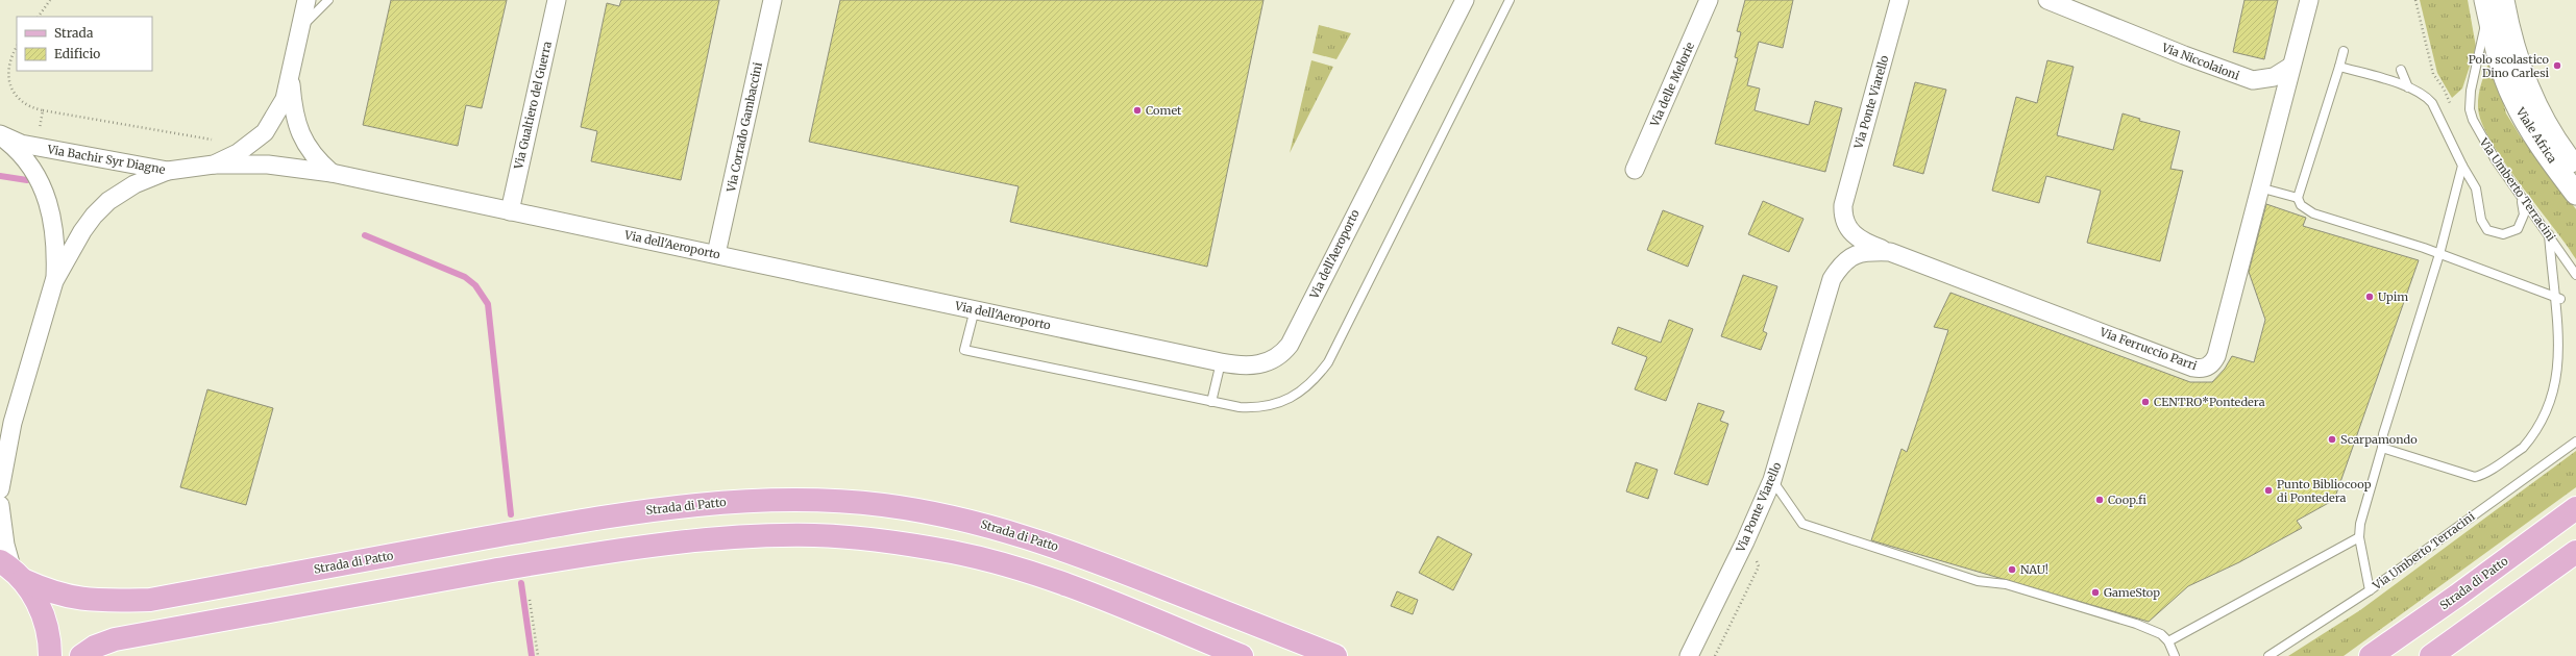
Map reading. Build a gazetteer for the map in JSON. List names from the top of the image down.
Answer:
{
  "streets": {
    "main road": ["Strada di Patto"],
    "street": [
      "Via Niccolaioni",
      "Via delle Melorie",
      "Via Ponte Viarello",
      "Via Gualtiero del Guerra",
      "Via Corrado Gambaccini",
      "Viale Africa",
      "Via Bachir Syr Diagne",
      "Via dell'Aeroporto",
      "Via Ferruccio Parri"
    ],
    "lane": ["Via Umberto Terracini"]
  },
  "crossings": [
    ["Via Niccolaioni", "Via Ferruccio Parri"],
    ["Via Ponte Viarello", "Via Ferruccio Parri"],
    ["Via Gualtiero del Guerra", "Via dell'Aeroporto"],
    ["Via Corrado Gambaccini", "Via dell'Aeroporto"],
    ["Viale Africa", "Via Umberto Terracini"],
    ["Via Bachir Syr Diagne", "Via dell'Aeroporto"]
  ],
  "places": [
    "Polo scolastico Dino Carlesi",
    "Comet",
    "Upim",
    "CENTRO*Pontedera",
    "Scarpamondo",
    "Punto Bibliocoop di Pontedera",
    "Coop.fi",
    "NAU!",
    "GameStop"
  ],
  "legend": ["Strada", "Edificio"]
}
